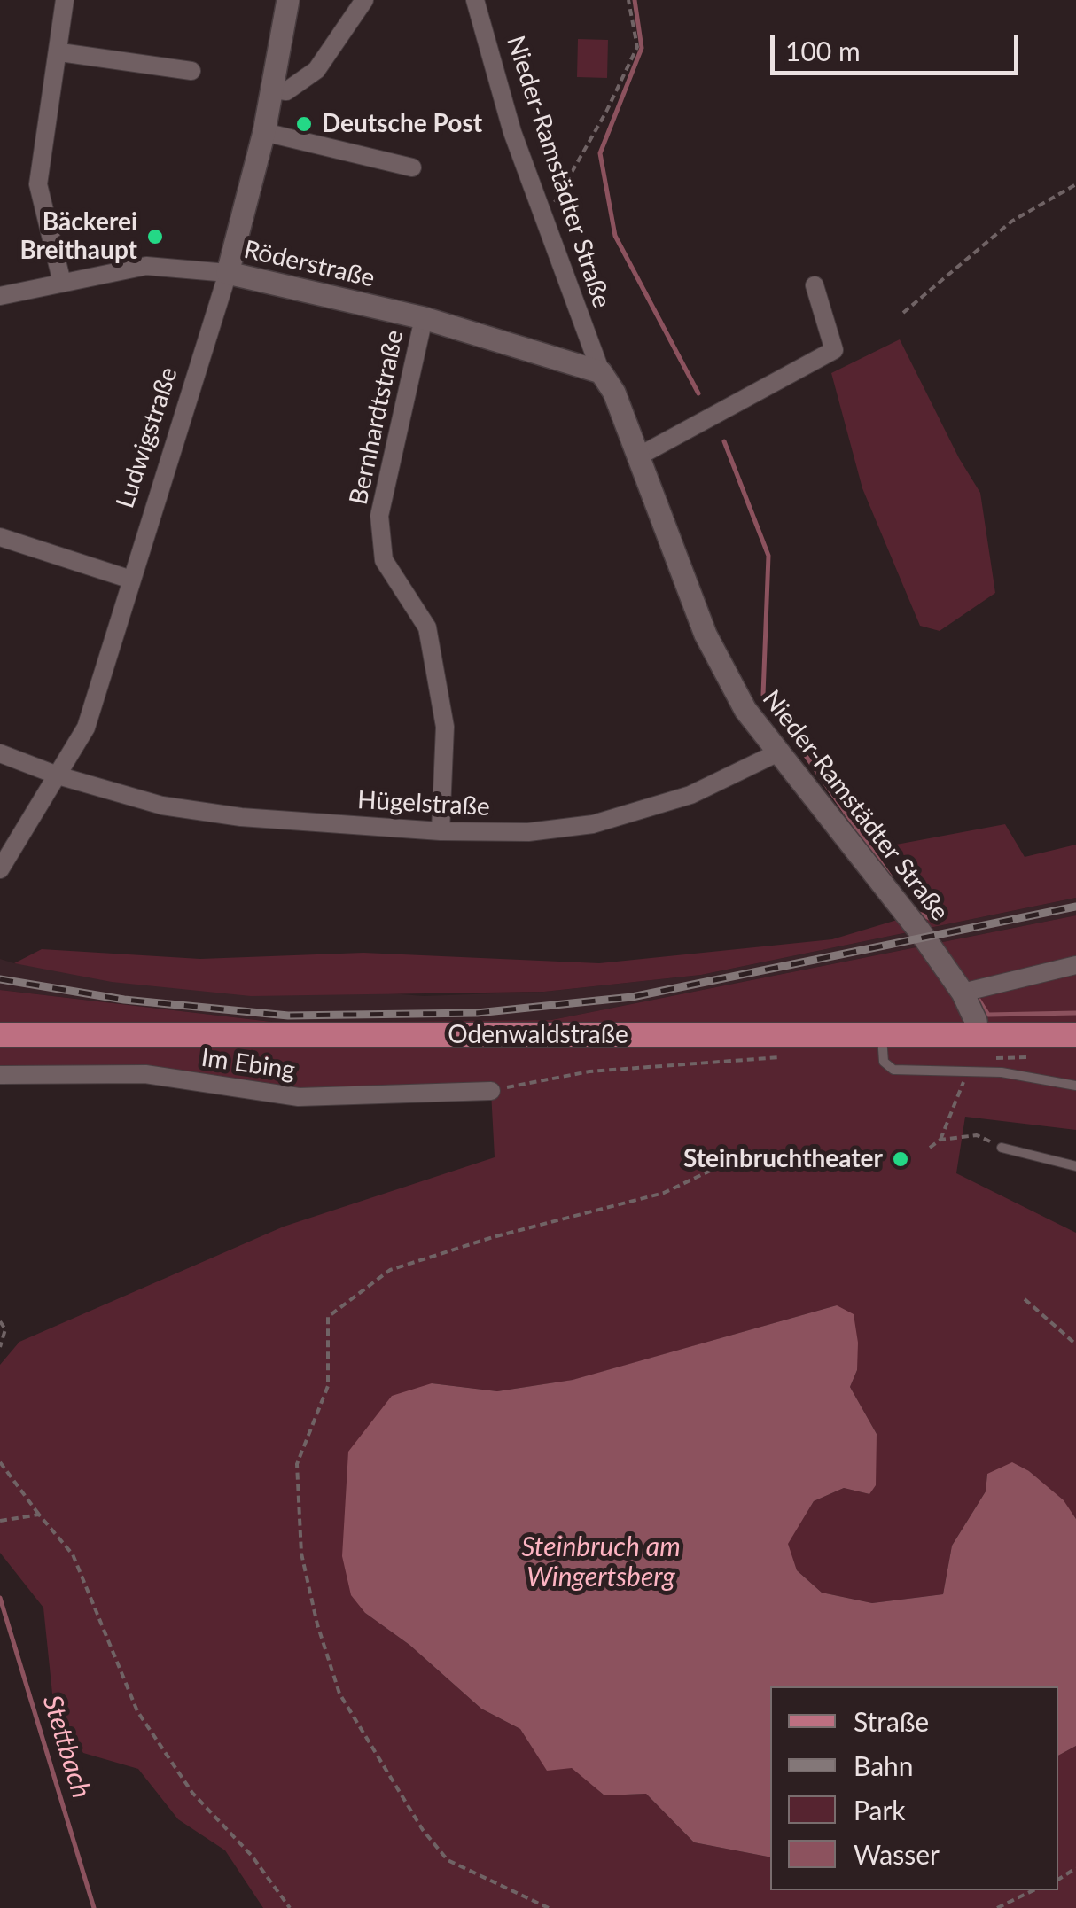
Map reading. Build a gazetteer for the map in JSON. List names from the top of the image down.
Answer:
{
  "streets": {
    "main road": ["Odenwaldstraße"],
    "street": [
      "Nieder-Ramstädter Straße",
      "Röderstraße",
      "Bernhardtstraße",
      "Ludwigstraße",
      "Hügelstraße",
      "Im Ebing"
    ]
  },
  "crossings": [
    ["Nieder-Ramstädter Straße", "Röderstraße"],
    ["Nieder-Ramstädter Straße", "Hügelstraße"],
    ["Nieder-Ramstädter Straße", "Odenwaldstraße"],
    ["Röderstraße", "Bernhardtstraße"],
    ["Röderstraße", "Ludwigstraße"],
    ["Bernhardtstraße", "Hügelstraße"],
    ["Ludwigstraße", "Hügelstraße"]
  ],
  "water": ["Steinbruch am Wingertsberg", "Stettbach"],
  "places": ["Deutsche Post", "Bäckerei Breithaupt", "Steinbruchtheater"],
  "legend": [
    "Straße",
    "Bahn",
    "Park",
    "Wasser"
  ],
  "scale_bar": "100 m"
}
